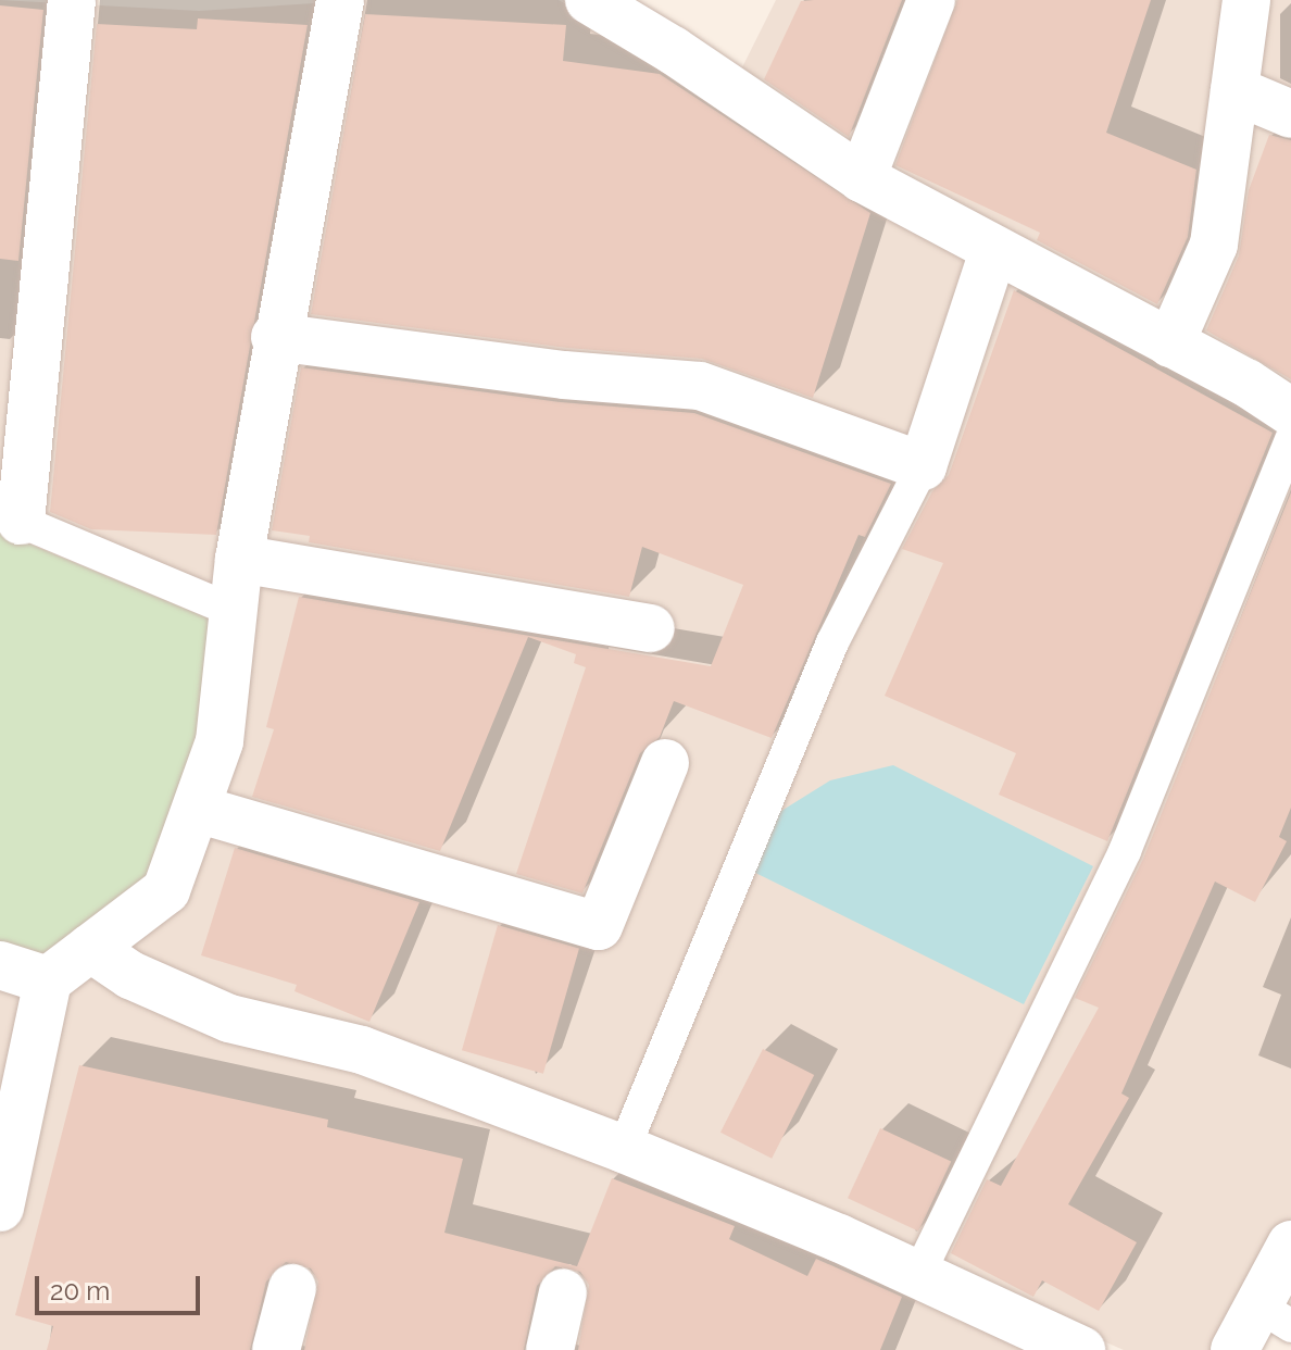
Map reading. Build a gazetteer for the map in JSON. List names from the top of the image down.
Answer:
{
  "scale_bar": "20 m"
}
